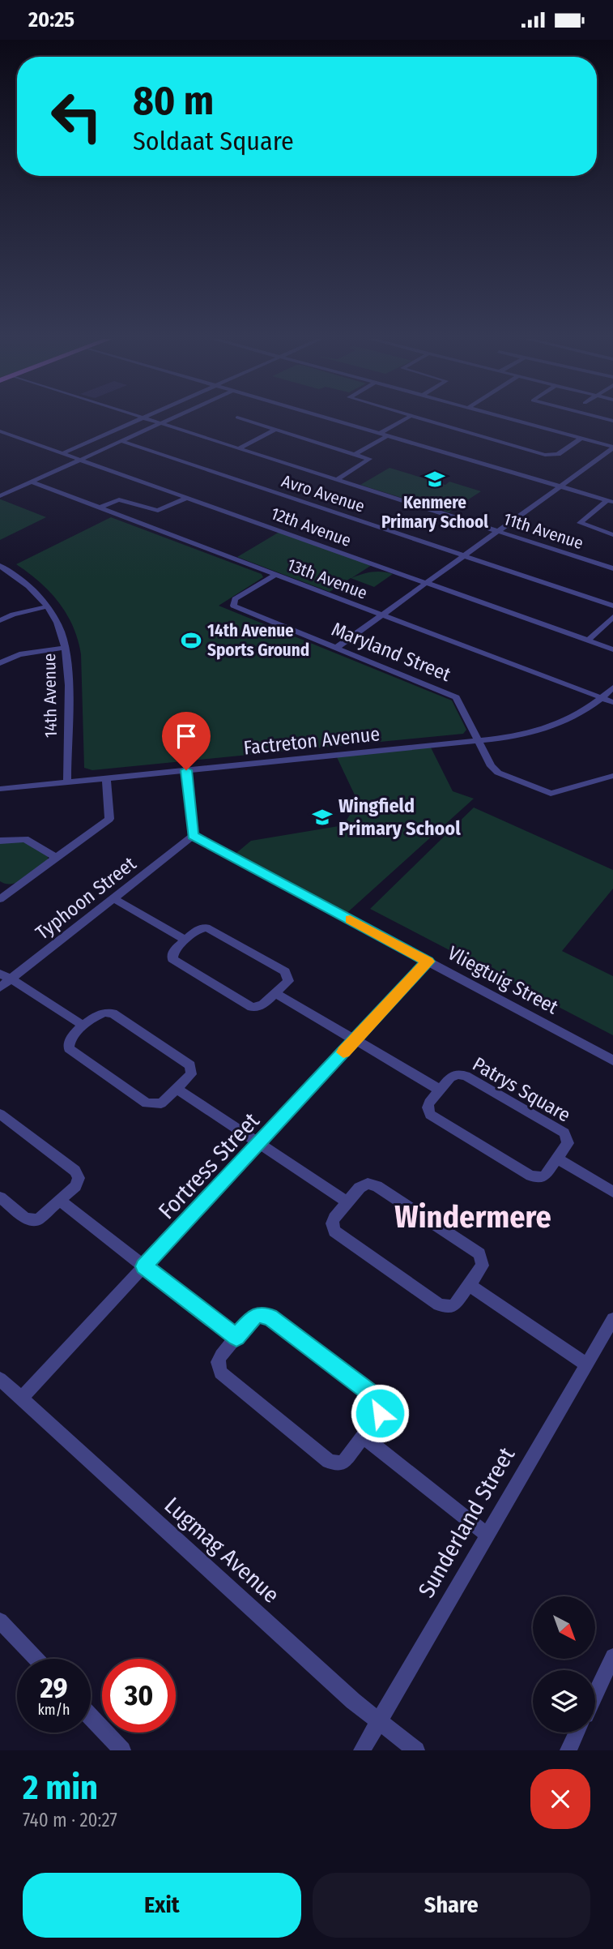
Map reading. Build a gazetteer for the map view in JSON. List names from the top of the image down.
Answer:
{
  "streets": {
    "street": [
      "Avro Avenue",
      "12th Avenue",
      "11th Avenue",
      "13th Avenue",
      "Maryland Street",
      "14th Avenue",
      "Factreton Avenue",
      "Typhoon Street",
      "Vliegtuig Street",
      "Patrys Square",
      "Fortress Street",
      "Sunderland Street",
      "Lugmag Avenue"
    ]
  },
  "crossings": [
    ["13th Avenue", "Maryland Street"],
    ["13th Avenue", "Factreton Avenue"],
    ["Maryland Street", "Factreton Avenue"],
    ["14th Avenue", "Factreton Avenue"],
    ["Typhoon Street", "Vliegtuig Street"],
    ["Vliegtuig Street", "Fortress Street"],
    ["Fortress Street", "Lugmag Avenue"],
    ["Sunderland Street", "Lugmag Avenue"]
  ],
  "districts": ["Windermere"],
  "places": {
    "school or university": ["Kenmere Primary School", "Wingfield Primary School"],
    "sports": ["14th Avenue Sports Ground"]
  },
  "north": "bottom right",
  "page": {
    "status": "20:25",
    "turn": ["80 m", "Soldaat Square"],
    "speed": "29 km/h",
    "limit": "30",
    "heading": ["2 min", "740 m · 20:27"],
    "buttons": ["Exit", "Share"]
  }
}
